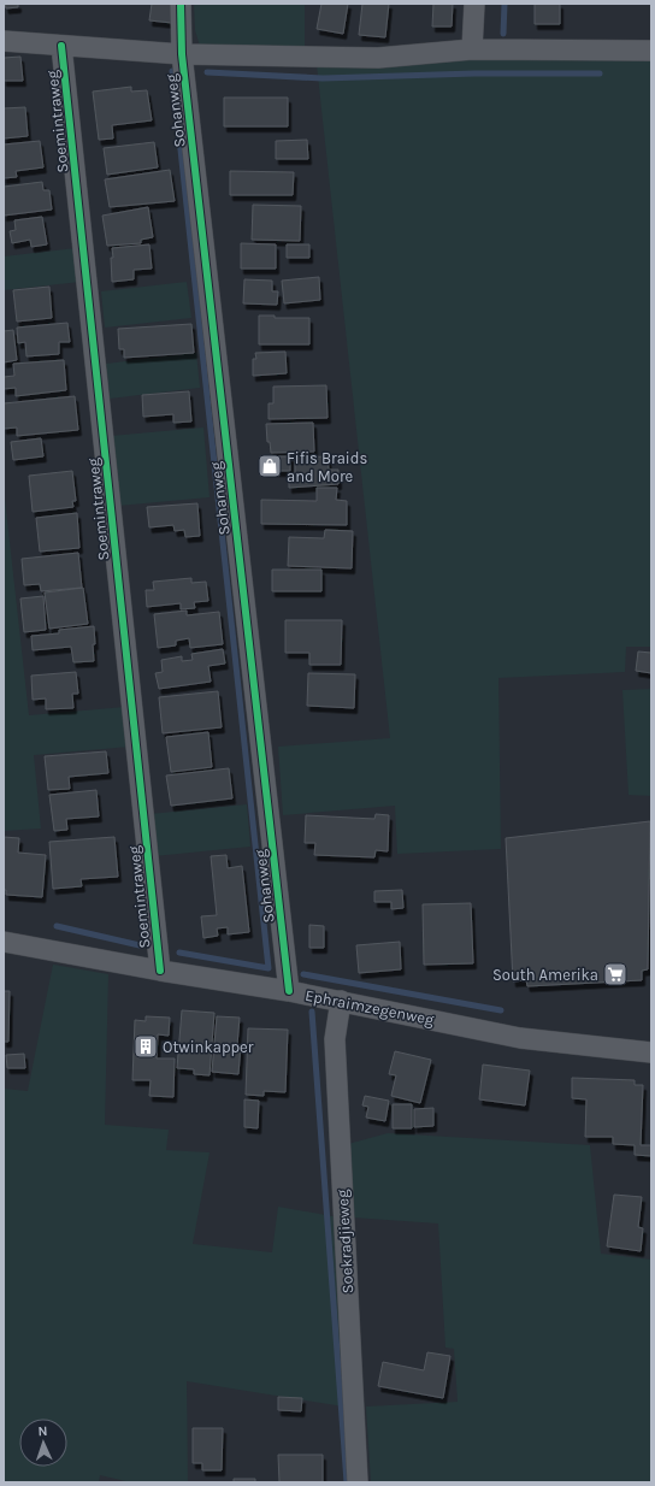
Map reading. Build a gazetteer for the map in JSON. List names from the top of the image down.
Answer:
{
  "streets": {
    "street": [
      "Sohanweg",
      "Soemintraweg",
      "Ephraimzegenweg",
      "Soekradjieweg"
    ]
  },
  "crossings": [
    ["Sohanweg", "Ephraimzegenweg"],
    ["Soemintraweg", "Ephraimzegenweg"],
    ["Ephraimzegenweg", "Soekradjieweg"]
  ],
  "places": {
    "shop": ["Fifis Braids and More"],
    "supermarket": ["South Amerika"],
    "building": ["Otwinkapper"]
  },
  "north": "top"
}
